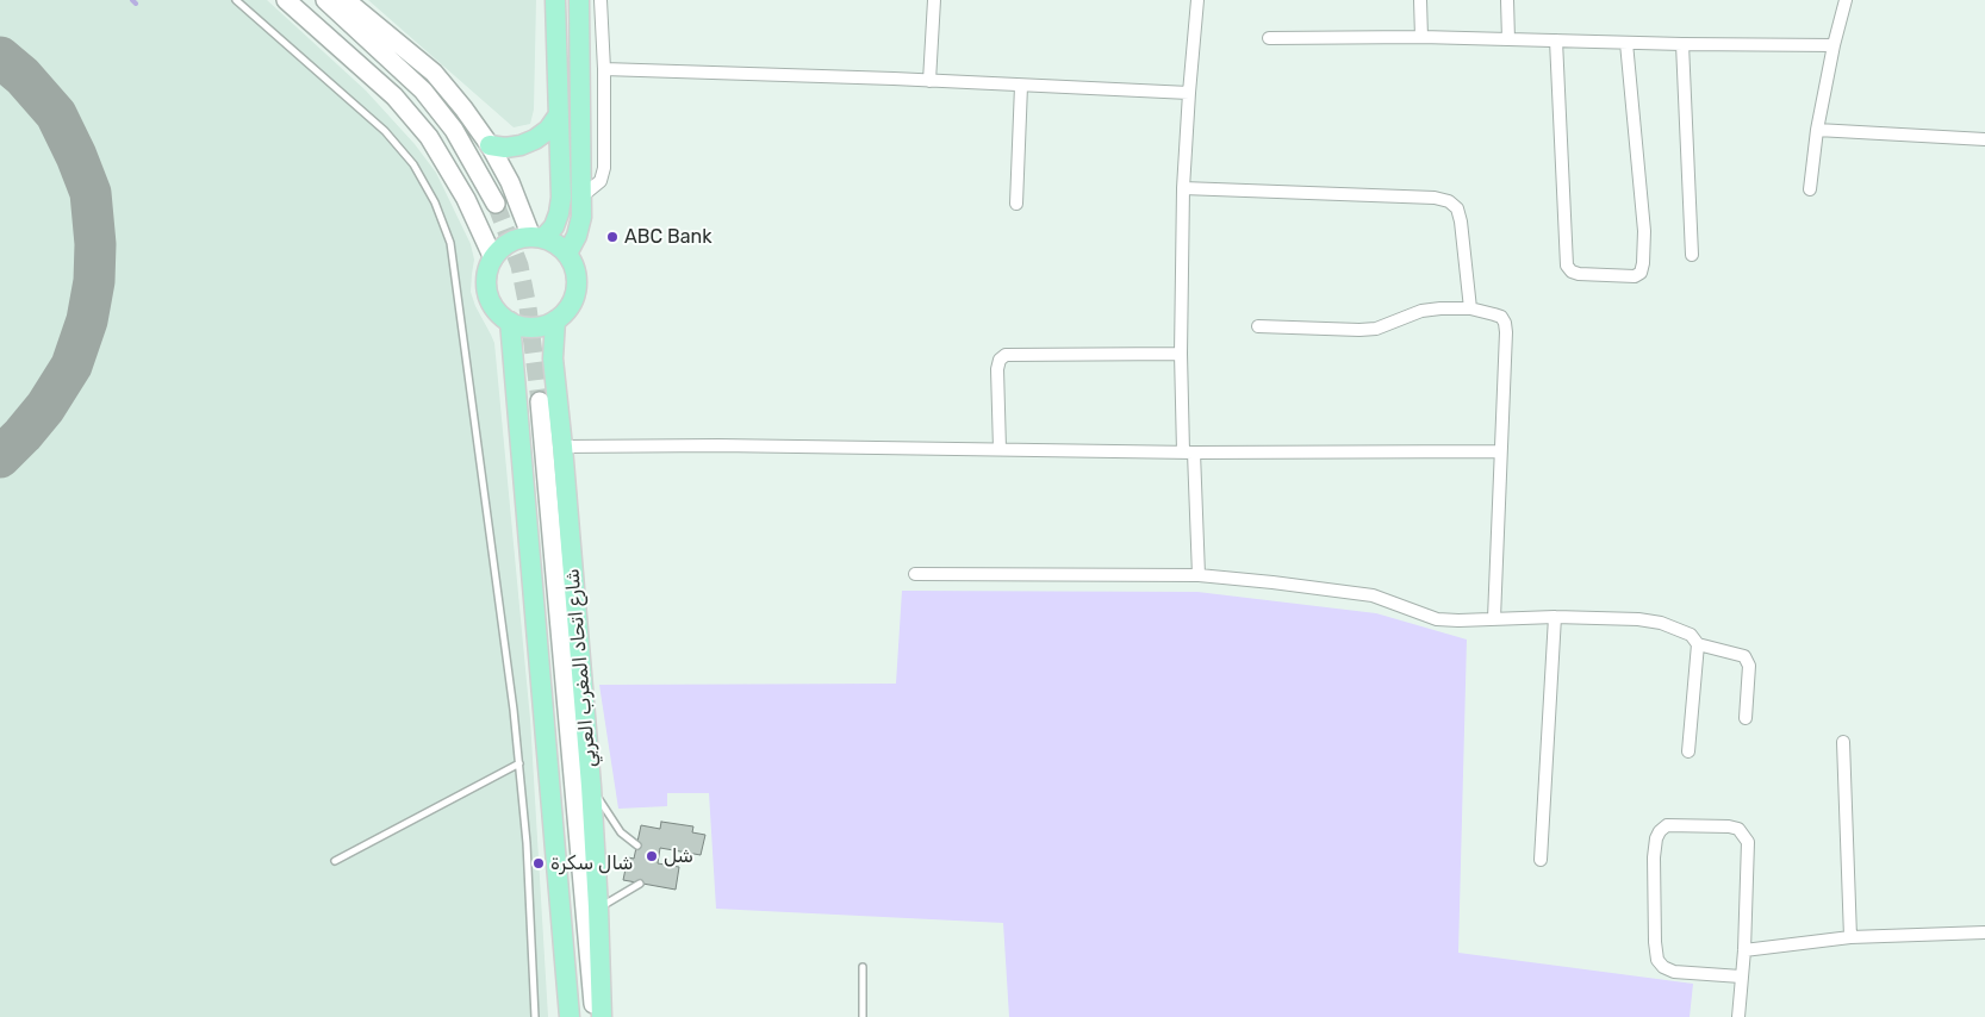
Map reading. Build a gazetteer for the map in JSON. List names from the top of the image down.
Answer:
{
  "streets": {
    "main road": ["شارع اتحاد المغرب العربي"]
  },
  "places": ["ABC Bank", "شل", "شال سكرة"]
}
